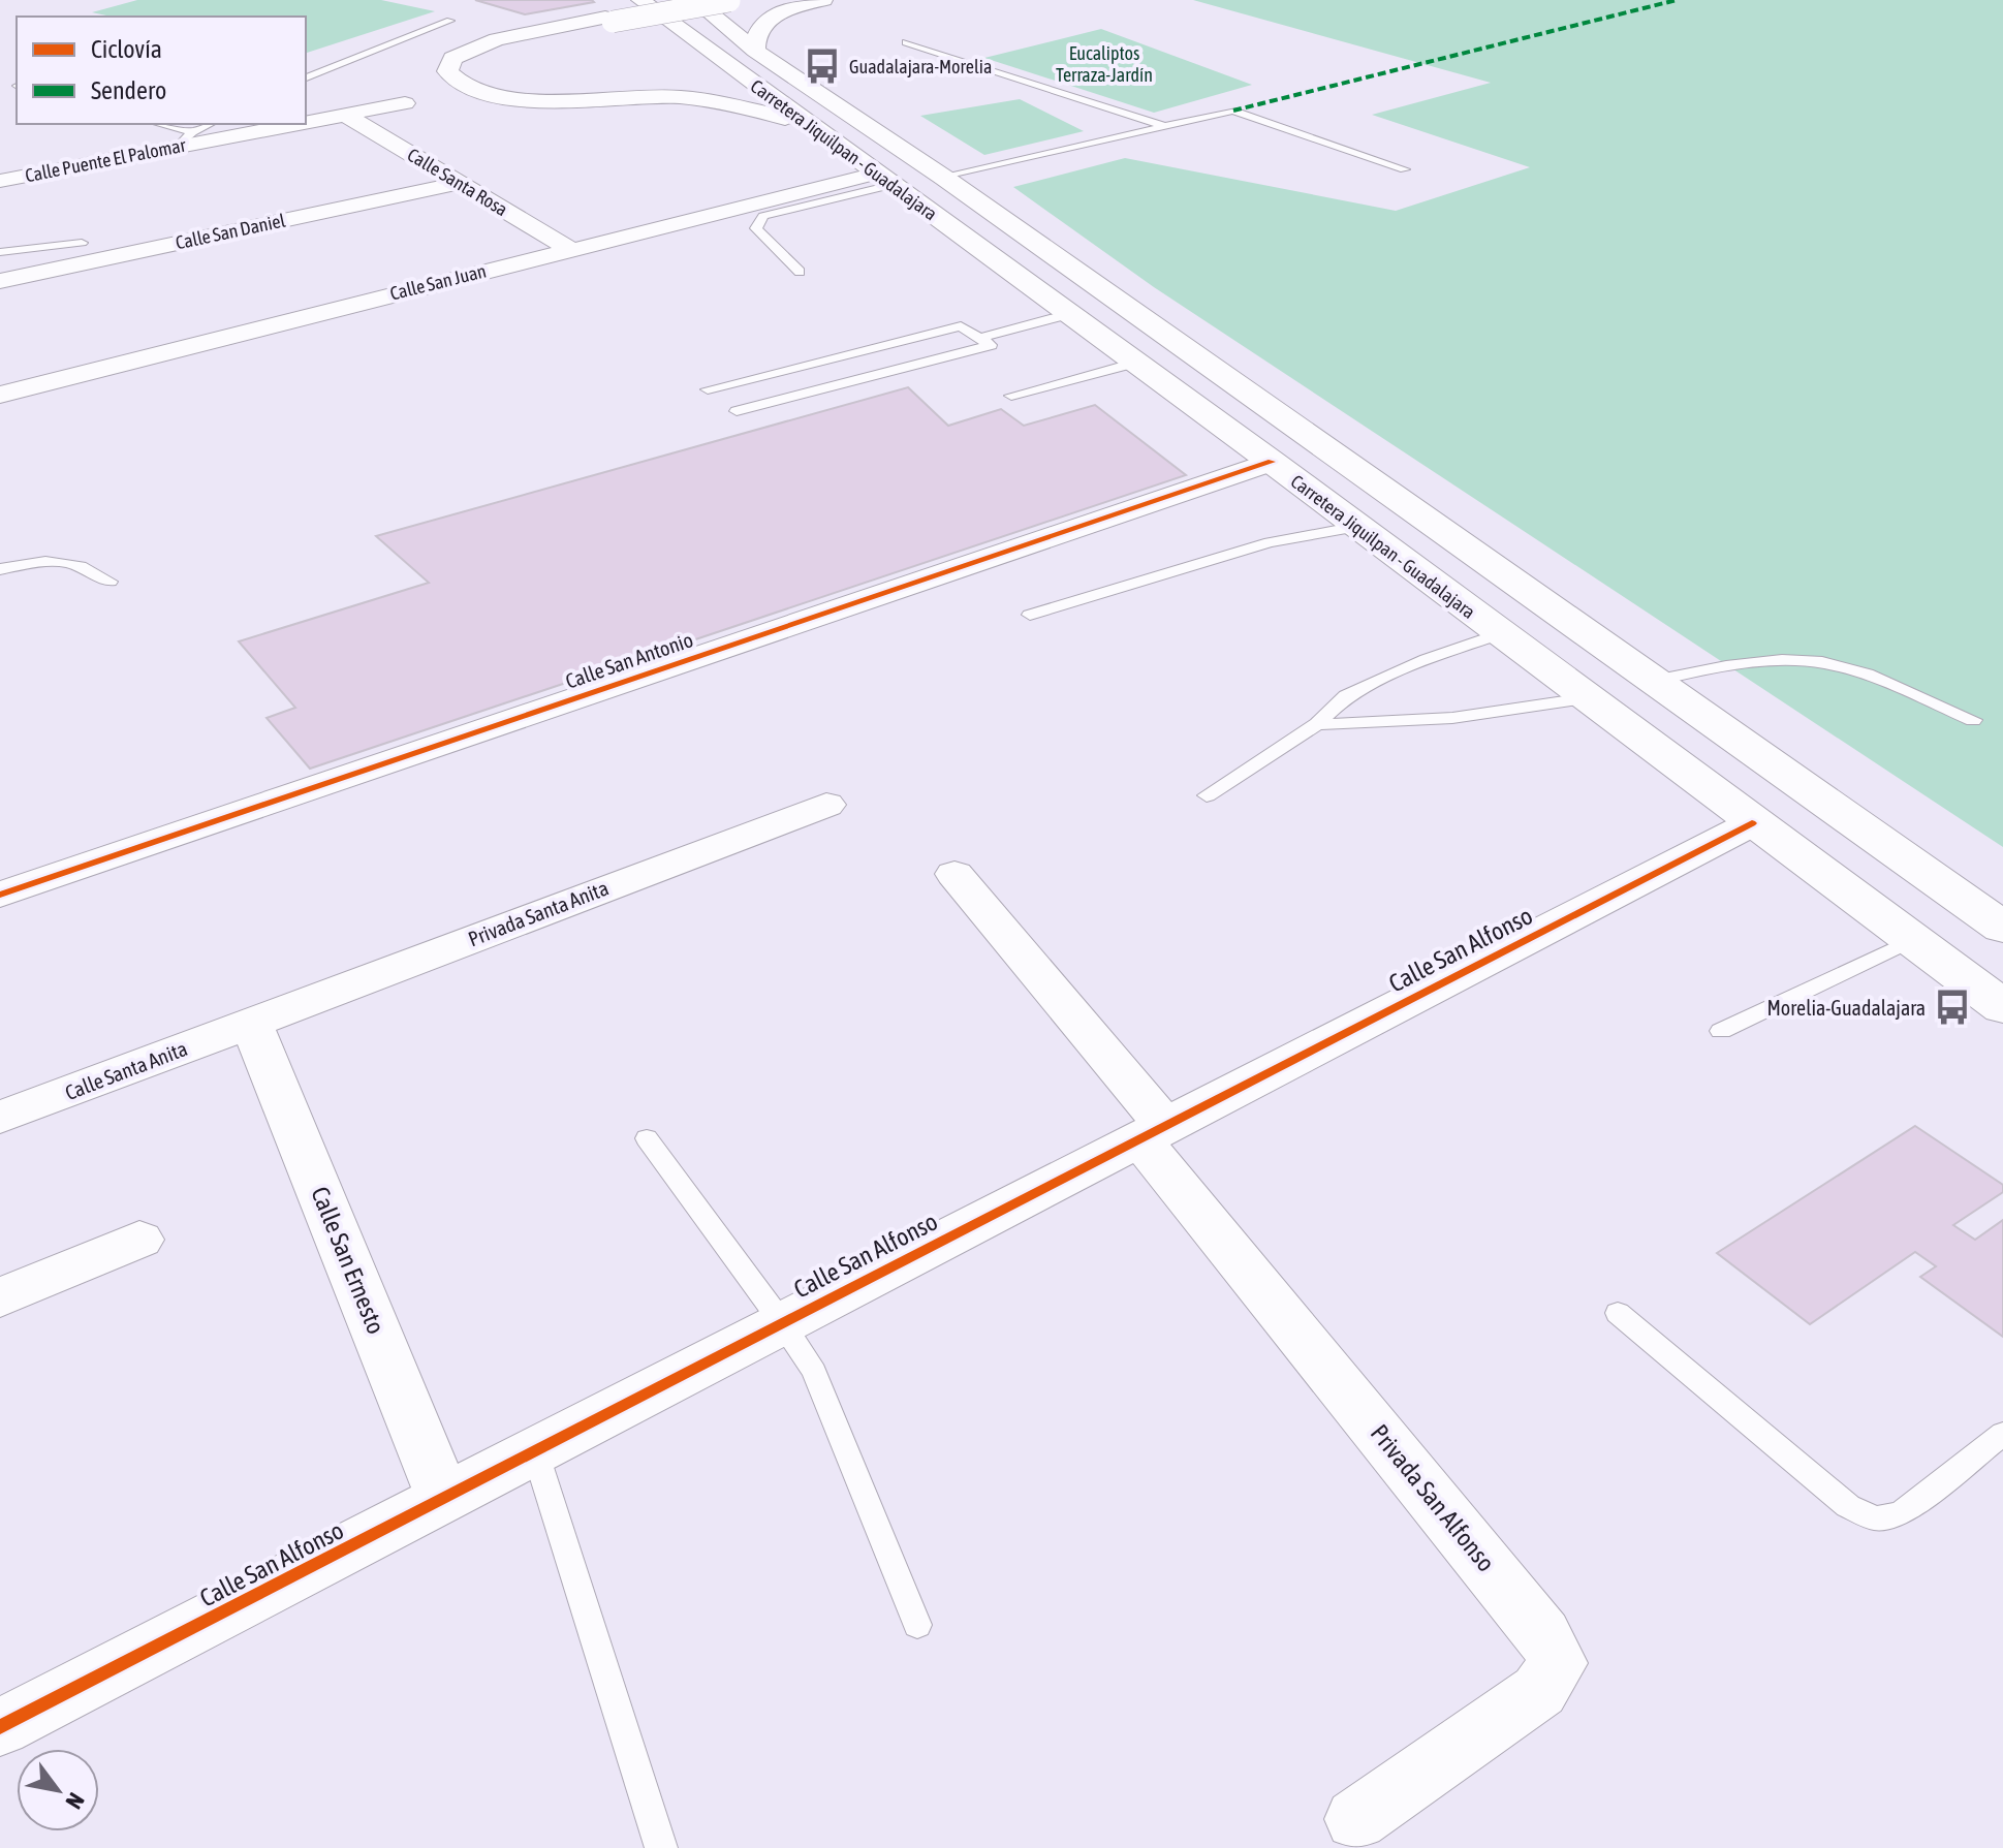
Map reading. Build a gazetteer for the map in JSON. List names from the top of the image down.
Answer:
{
  "streets": {
    "highway": ["Carretera Jiquilpan - Guadalajara"],
    "street": [
      "Calle Puente El Palomar",
      "Calle Santa Rosa",
      "Calle San Daniel",
      "Calle San Juan",
      "Calle San Antonio",
      "Privada Santa Anita",
      "Calle San Alfonso",
      "Calle Santa Anita",
      "Calle San Ernesto",
      "Privada San Alfonso"
    ]
  },
  "crossings": [
    ["Carretera Jiquilpan - Guadalajara", "Calle San Juan"],
    ["Carretera Jiquilpan - Guadalajara", "Calle San Antonio"],
    ["Carretera Jiquilpan - Guadalajara", "Calle San Alfonso"],
    ["Calle Puente El Palomar", "Calle Santa Rosa"],
    ["Calle Santa Rosa", "Calle San Daniel"],
    ["Calle Santa Rosa", "Calle San Juan"],
    ["Privada Santa Anita", "Calle Santa Anita"],
    ["Privada Santa Anita", "Calle San Ernesto"],
    ["Calle San Alfonso", "Calle San Ernesto"],
    ["Calle San Alfonso", "Privada San Alfonso"],
    ["Calle Santa Anita", "Calle San Ernesto"]
  ],
  "parks": ["Eucaliptos Terraza-Jardín"],
  "places": {
    "bus stop": ["Guadalajara-Morelia", "Morelia-Guadalajara"]
  },
  "legend": ["Ciclovía", "Sendero"],
  "north": "bottom right"
}
